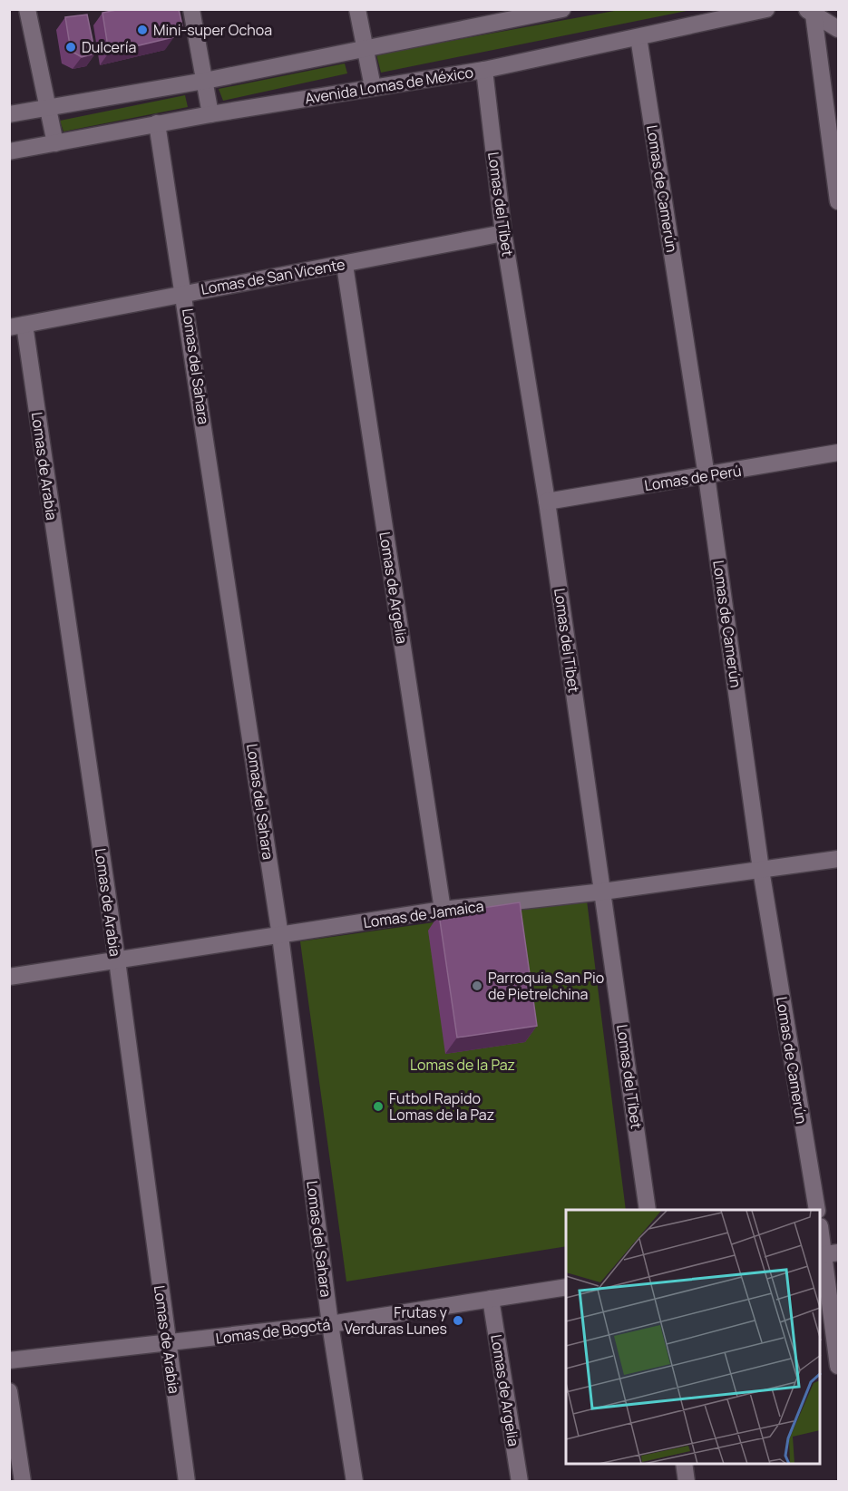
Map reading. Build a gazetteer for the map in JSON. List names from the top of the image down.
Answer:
{
  "streets": {
    "street": [
      "Avenida Lomas de México",
      "Lomas de Camerún",
      "Lomas del Tíbet",
      "Lomas de San Vicente",
      "Lomas del Sahara",
      "Lomas de Arabia",
      "Lomas de Perú",
      "Lomas de Argelia",
      "Lomas de Jamaica",
      "Lomas de Bogotá"
    ]
  },
  "crossings": [
    ["Avenida Lomas de México", "Lomas de Camerún"],
    ["Avenida Lomas de México", "Lomas del Tíbet"],
    ["Avenida Lomas de México", "Lomas del Sahara"],
    ["Lomas de Camerún", "Lomas de Perú"],
    ["Lomas de Camerún", "Lomas de Jamaica"],
    ["Lomas del Tíbet", "Lomas de San Vicente"],
    ["Lomas del Tíbet", "Lomas de Perú"],
    ["Lomas del Tíbet", "Lomas de Jamaica"],
    ["Lomas de San Vicente", "Lomas del Sahara"],
    ["Lomas de San Vicente", "Lomas de Arabia"],
    ["Lomas de San Vicente", "Lomas de Argelia"],
    ["Lomas del Sahara", "Lomas de Jamaica"],
    ["Lomas del Sahara", "Lomas de Bogotá"],
    ["Lomas de Arabia", "Lomas de Jamaica"],
    ["Lomas de Arabia", "Lomas de Bogotá"],
    ["Lomas de Argelia", "Lomas de Jamaica"],
    ["Lomas de Argelia", "Lomas de Bogotá"]
  ],
  "parks": ["Lomas de la Paz"],
  "places": [
    "Mini-super Ochoa",
    "Dulcería",
    "Parroquia San Pio de Pietrelchina",
    "Futbol Rapido Lomas de la Paz",
    "Frutas y Verduras Lunes"
  ]
}
